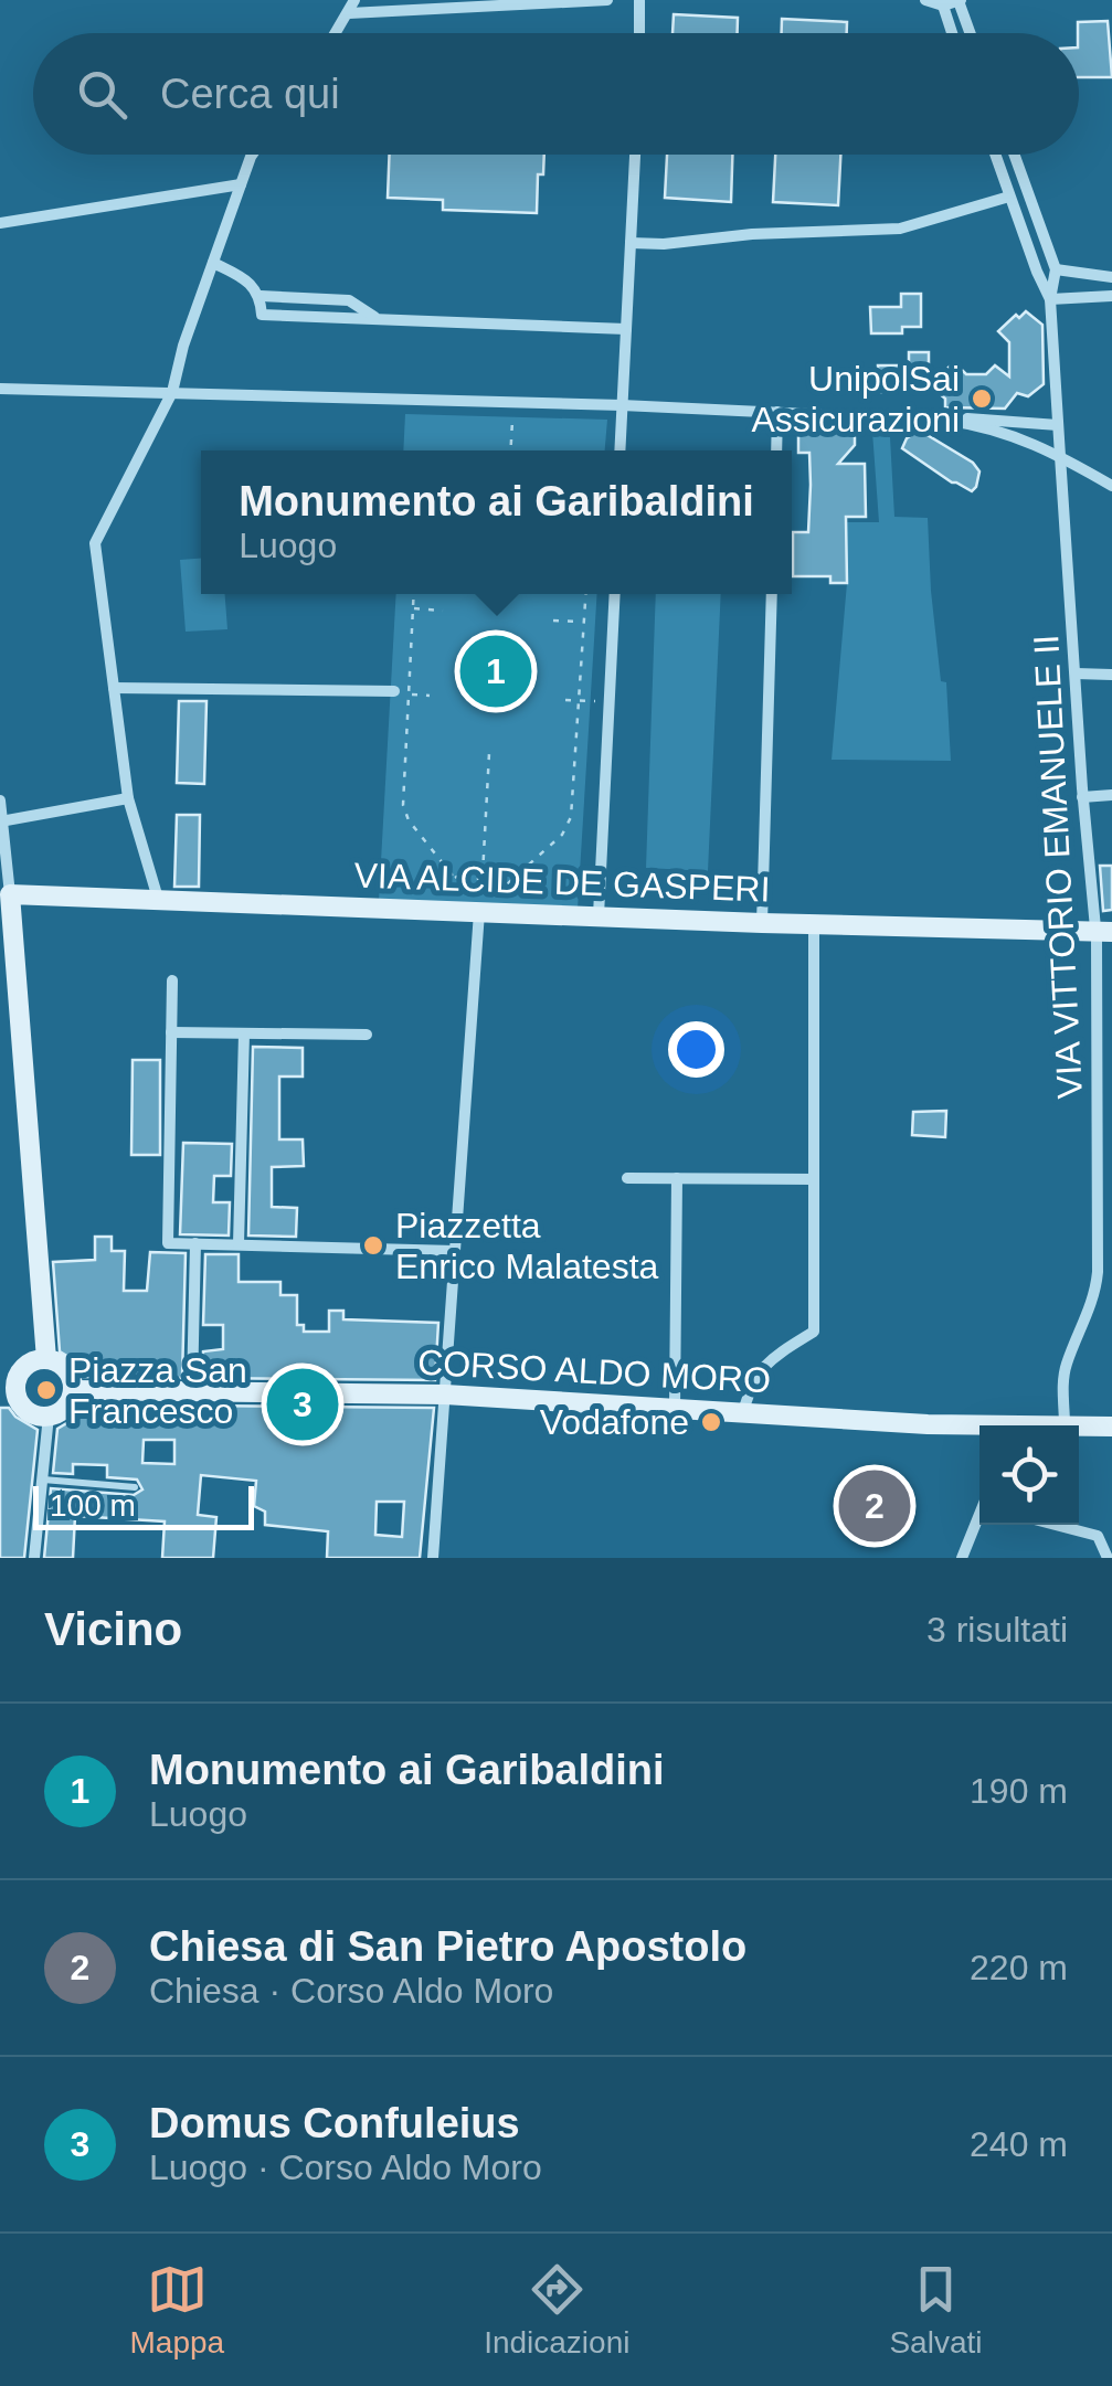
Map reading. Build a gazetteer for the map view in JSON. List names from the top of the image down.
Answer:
{
  "streets": {
    "main road": ["VIA ALCIDE DE GASPERI", "CORSO ALDO MORO"],
    "street": ["VIA VITTORIO EMANUELE II"]
  },
  "crossings": [
    ["VIA VITTORIO EMANUELE II", "VIA ALCIDE DE GASPERI"]
  ],
  "places": [
    "UnipolSai Assicurazioni",
    "Piazzetta Enrico Malatesta",
    "Piazza San Francesco",
    "Vodafone"
  ],
  "scale_bar": "100 m",
  "page": {
    "search": "Cerca qui",
    "popup": ["Monumento ai Garibaldini", "Luogo"],
    "pins": ["1", "3", "2"],
    "scale": "100 m",
    "heading": ["Vicino", "3 risultati"],
    "list": [
      {
        "mark": "1",
        "name": "Monumento ai Garibaldini",
        "note": "Luogo",
        "value": "190 m"
      },
      {
        "mark": "2",
        "name": "Chiesa di San Pietro Apostolo",
        "note": "Chiesa · Corso Aldo Moro",
        "value": "220 m"
      },
      {
        "mark": "3",
        "name": "Domus Confuleius",
        "note": "Luogo · Corso Aldo Moro",
        "value": "240 m"
      }
    ],
    "nav": ["Mappa", "Indicazioni", "Salvati"]
  }
}
